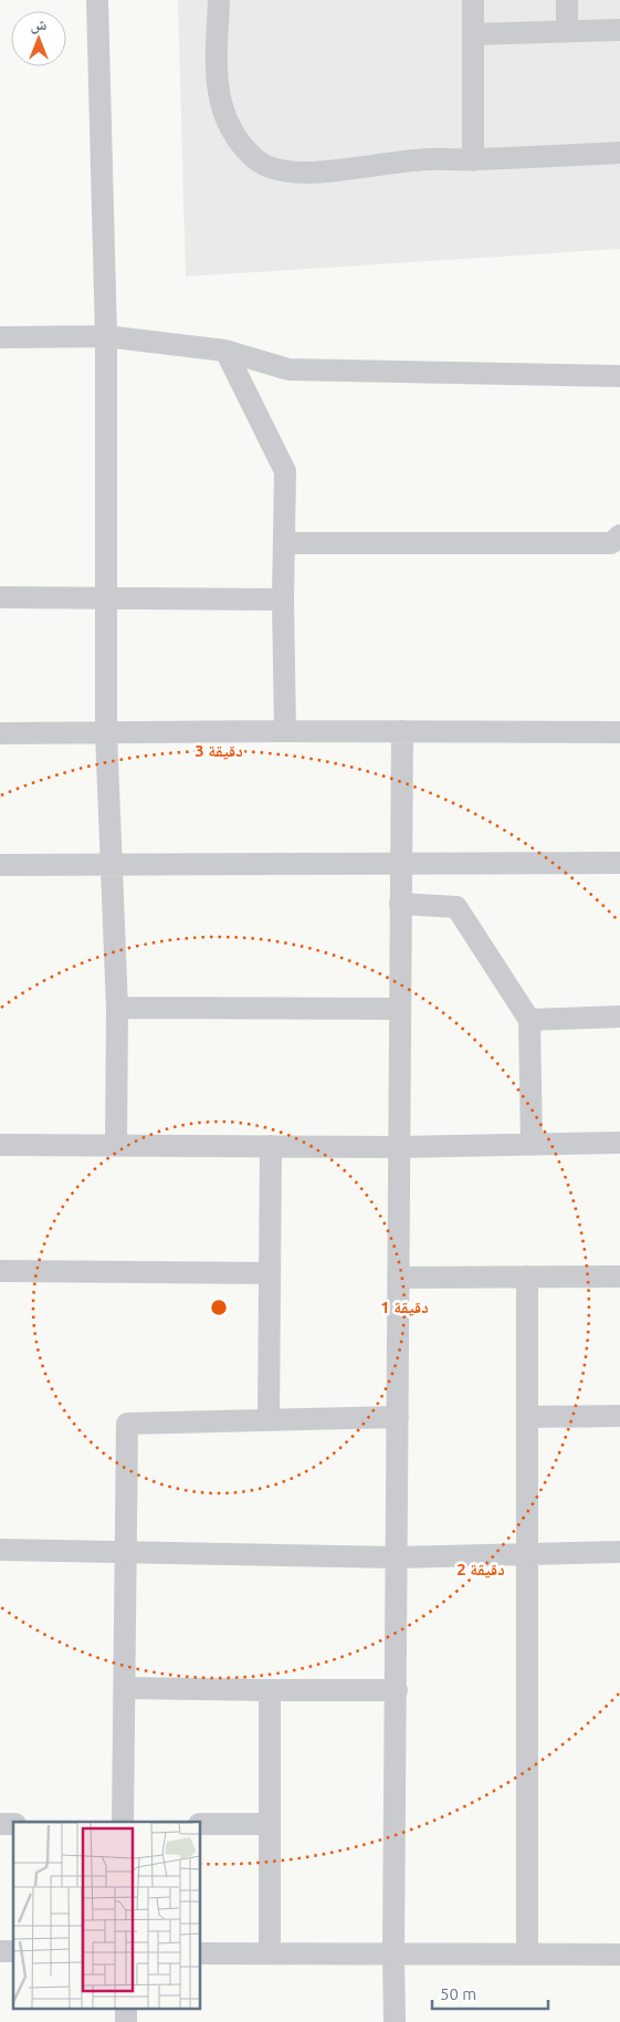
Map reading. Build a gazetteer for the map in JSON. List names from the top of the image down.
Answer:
{
  "scale_bar": "50 m",
  "north": "top",
  "rings": ["3 دقيقة", "1 دقيقة", "2 دقيقة"]
}
